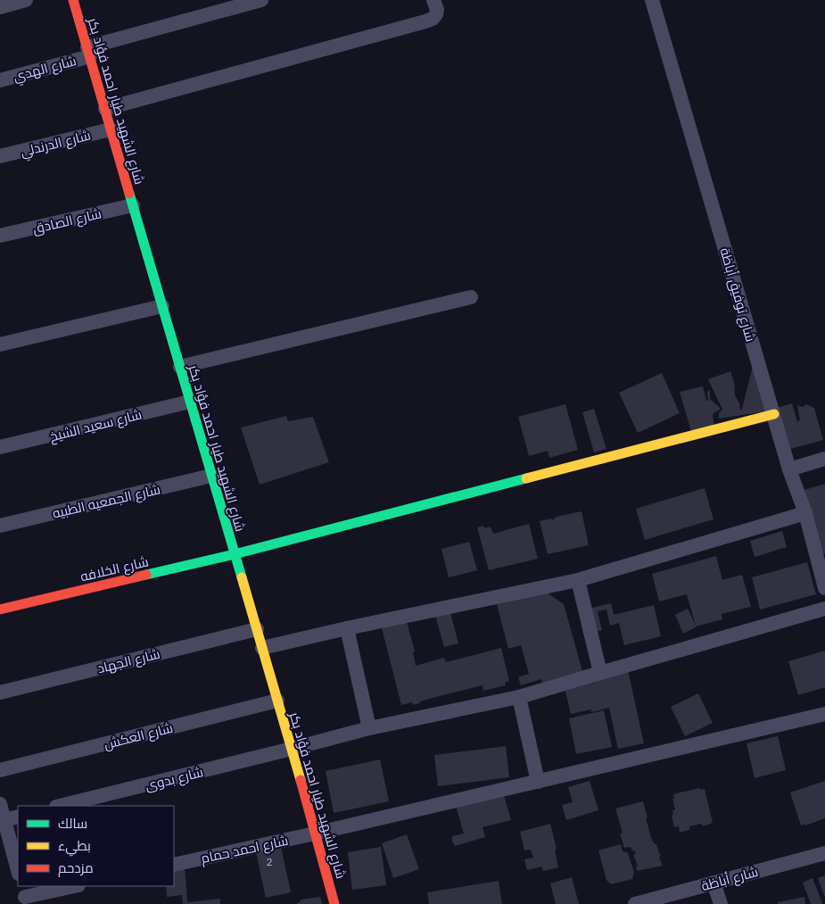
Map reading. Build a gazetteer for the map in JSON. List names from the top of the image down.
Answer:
{
  "streets": {
    "street": [
      "شارع الهدي",
      "شارع الشهيد طيار احمد فؤاد بكر",
      "شارع الدرندلي",
      "شارع الصادق",
      "شارع توفيق أباظة",
      "شارع سعيد الشيخ",
      "شارع الجمعيه الطبيه",
      "شارع الخلافه",
      "شارع الجهاد",
      "شارع العكش",
      "شارع بدوى",
      "شارع احمد حمام",
      "شارع أباظة"
    ]
  },
  "crossings": [
    ["شارع الهدي", "شارع الشهيد طيار احمد فؤاد بكر"],
    ["شارع الشهيد طيار احمد فؤاد بكر", "شارع الدرندلي"],
    ["شارع الشهيد طيار احمد فؤاد بكر", "شارع الصادق"],
    ["شارع الشهيد طيار احمد فؤاد بكر", "شارع سعيد الشيخ"],
    ["شارع الشهيد طيار احمد فؤاد بكر", "شارع الجمعيه الطبيه"],
    ["شارع الشهيد طيار احمد فؤاد بكر", "شارع الخلافه"],
    ["شارع الشهيد طيار احمد فؤاد بكر", "شارع الجهاد"],
    ["شارع الشهيد طيار احمد فؤاد بكر", "شارع العكش"],
    ["شارع الشهيد طيار احمد فؤاد بكر", "شارع بدوى"],
    ["شارع الشهيد طيار احمد فؤاد بكر", "شارع احمد حمام"],
    ["شارع توفيق أباظة", "شارع الخلافه"]
  ],
  "house_numbers": ["2"],
  "legend": ["سالك", "بطيء", "مزدحم"]
}
